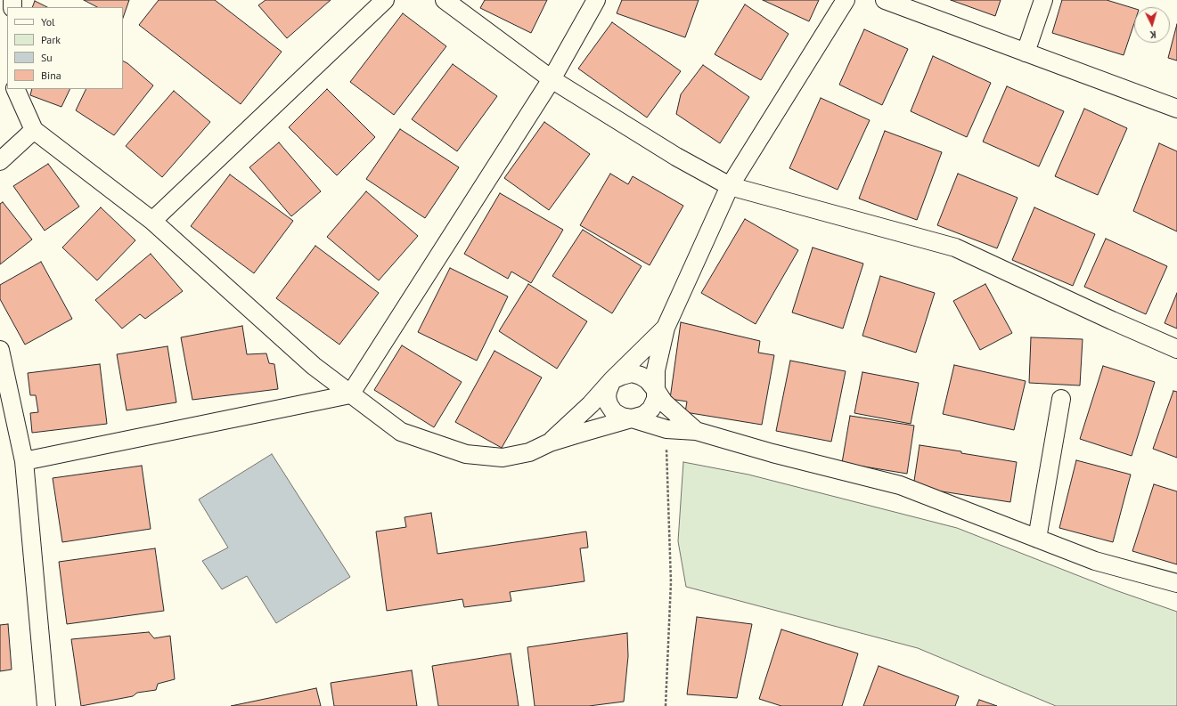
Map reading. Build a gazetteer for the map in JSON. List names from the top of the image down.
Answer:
{
  "legend": [
    "Yol",
    "Park",
    "Su",
    "Bina"
  ],
  "north": "bottom"
}
